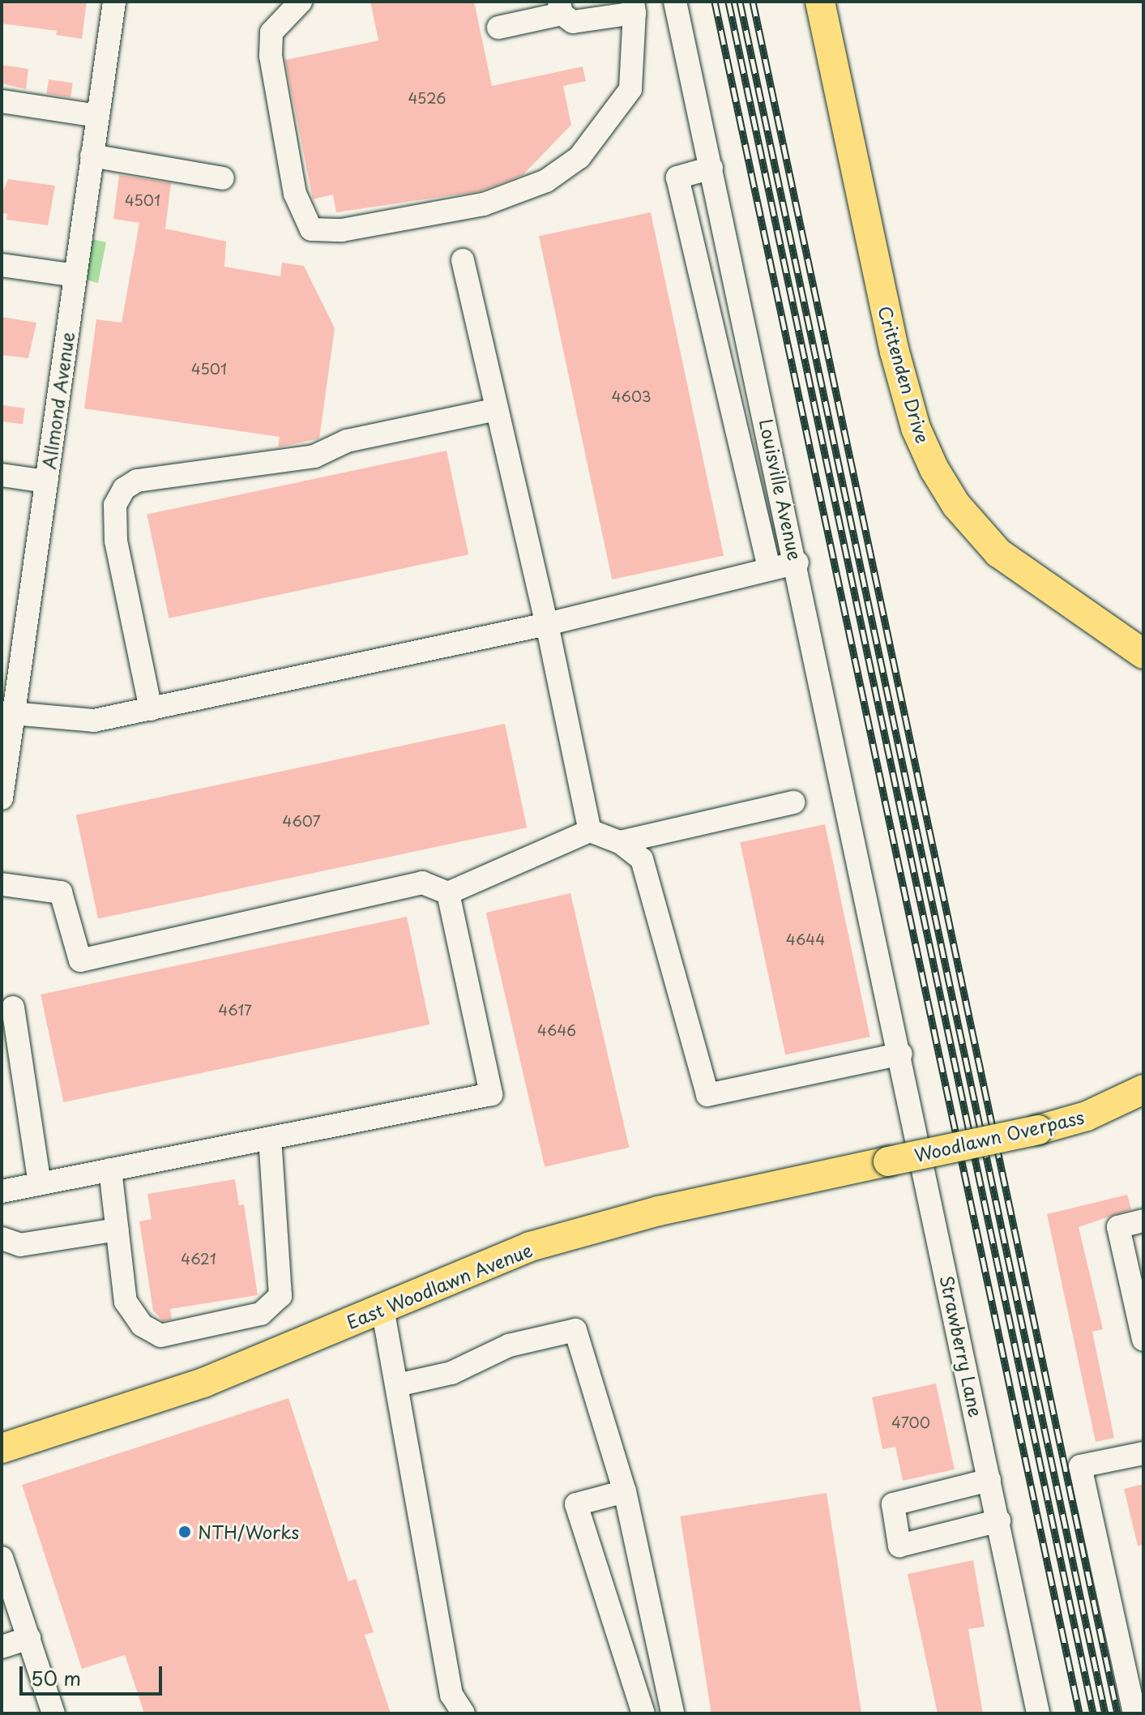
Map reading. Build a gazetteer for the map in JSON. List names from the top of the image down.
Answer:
{
  "streets": {
    "main road": ["Crittenden Drive", "Woodlawn Overpass", "East Woodlawn Avenue"],
    "street": ["Allmond Avenue", "Louisville Avenue", "Strawberry Lane"]
  },
  "crossings": [
    ["Louisville Avenue", "Strawberry Lane"],
    ["Woodlawn Overpass", "East Woodlawn Avenue"]
  ],
  "places": ["NTH/Works"],
  "house_numbers": [
    "4526",
    "4501",
    "4501",
    "4603",
    "4607",
    "4644",
    "4617",
    "4646",
    "4621",
    "4700"
  ],
  "scale_bar": "50 m"
}
